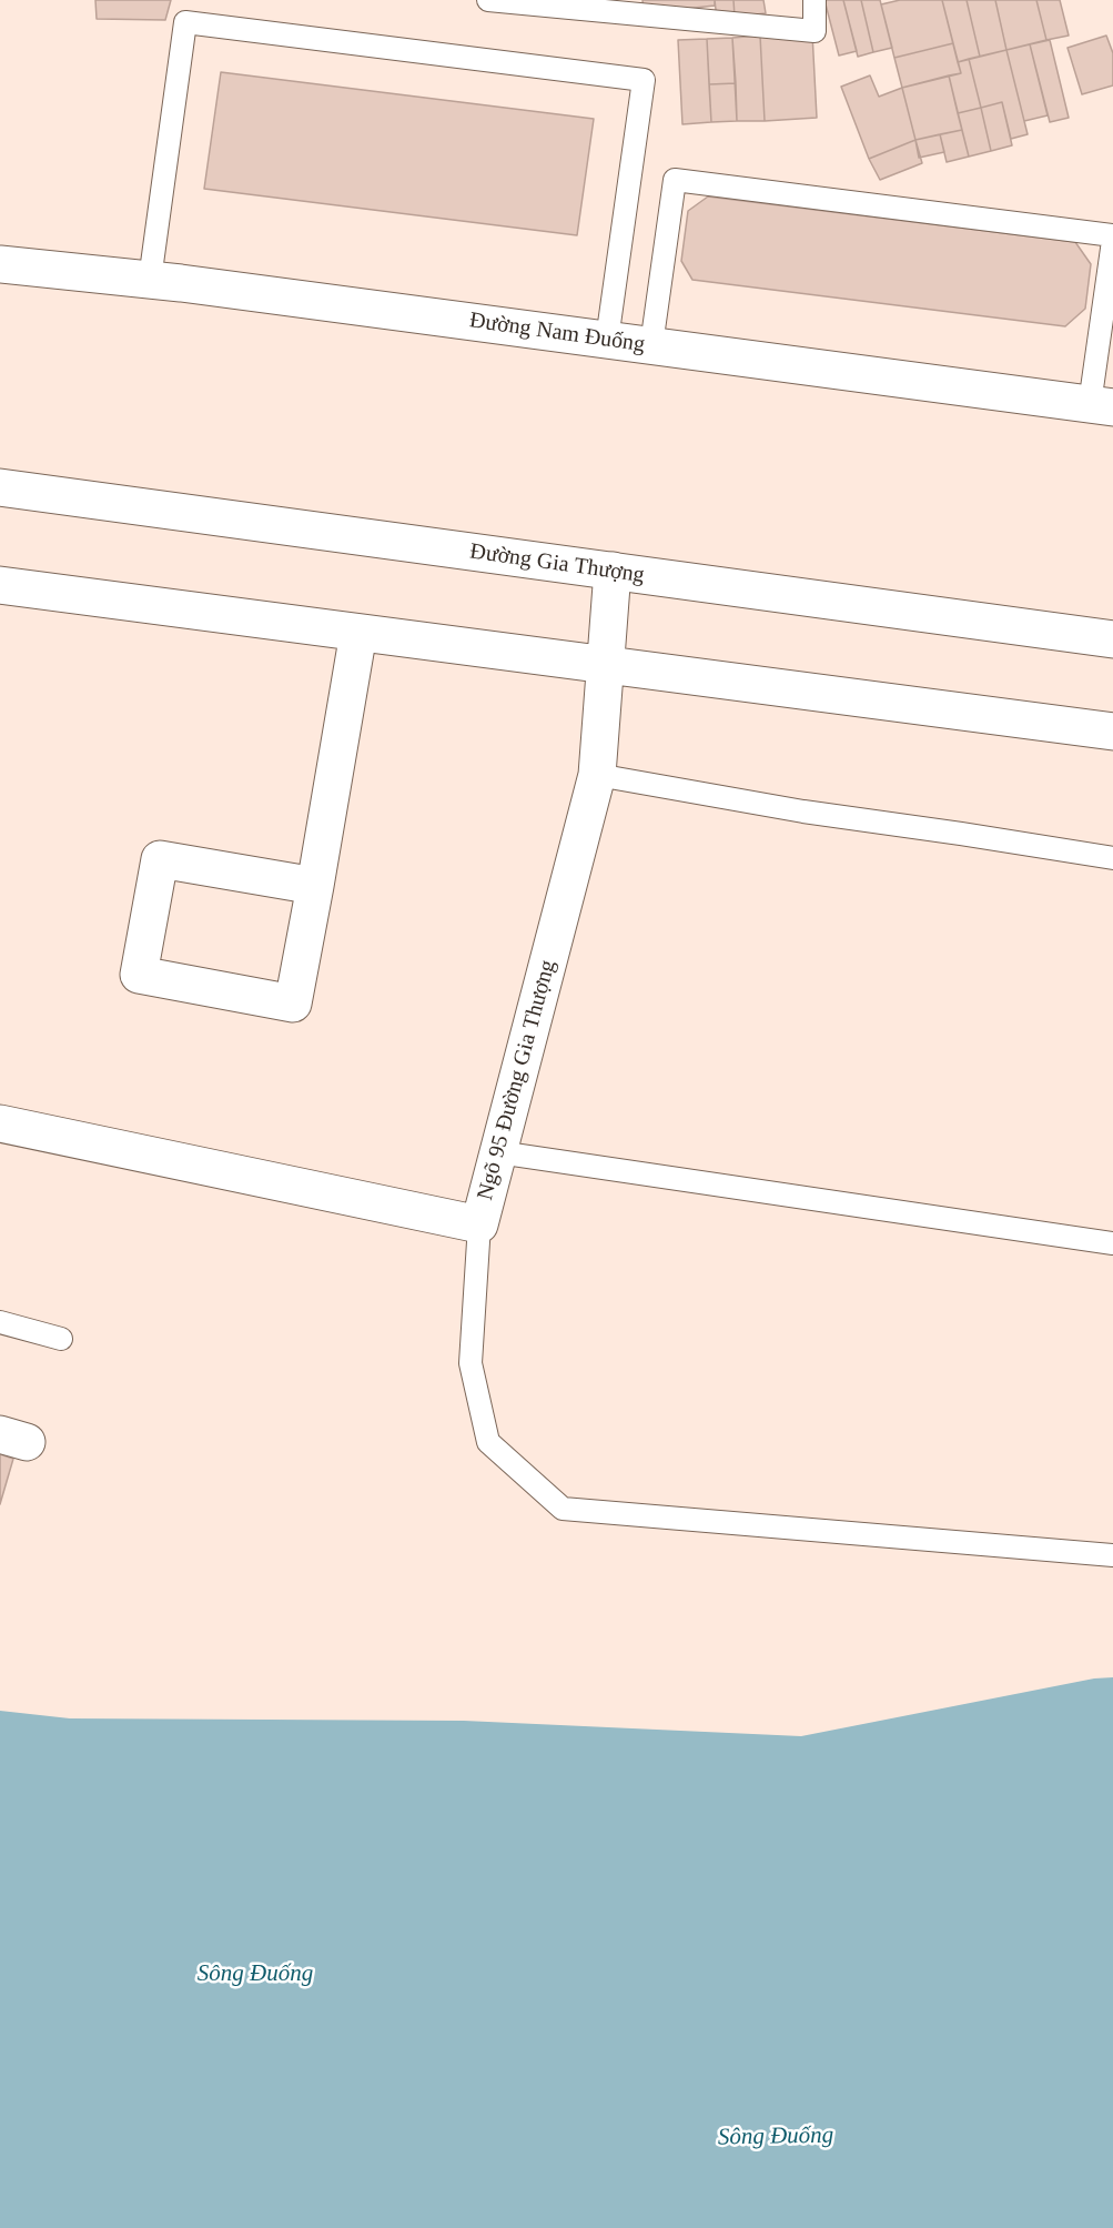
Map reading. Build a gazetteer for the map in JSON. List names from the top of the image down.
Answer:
{
  "streets": {
    "street": ["Đường Nam Đuống", "Đường Gia Thượng", "Ngõ 95 Đường Gia Thượng"]
  },
  "crossings": [
    ["Đường Gia Thượng", "Ngõ 95 Đường Gia Thượng"]
  ],
  "water": ["Sông Đuống"]
}
